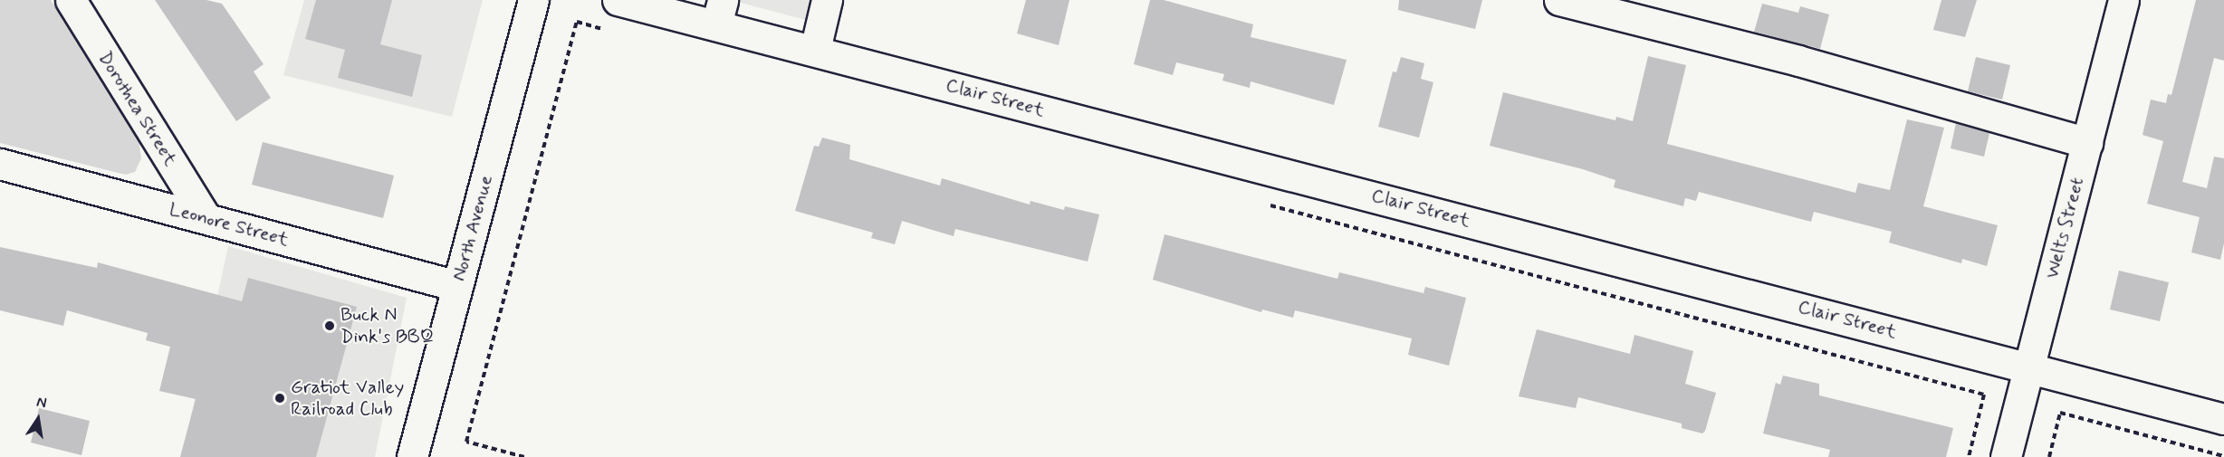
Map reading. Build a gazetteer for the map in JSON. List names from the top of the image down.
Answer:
{
  "streets": {
    "street": [
      "Clair Street",
      "Dorothea Street",
      "Leonore Street",
      "North Avenue",
      "Welts Street"
    ]
  },
  "crossings": [
    ["Clair Street", "Welts Street"],
    ["Dorothea Street", "Leonore Street"],
    ["Leonore Street", "North Avenue"]
  ],
  "places": ["Buck N Dink's BBQ", "Gratiot Valley Railroad Club"],
  "north": "top"
}
